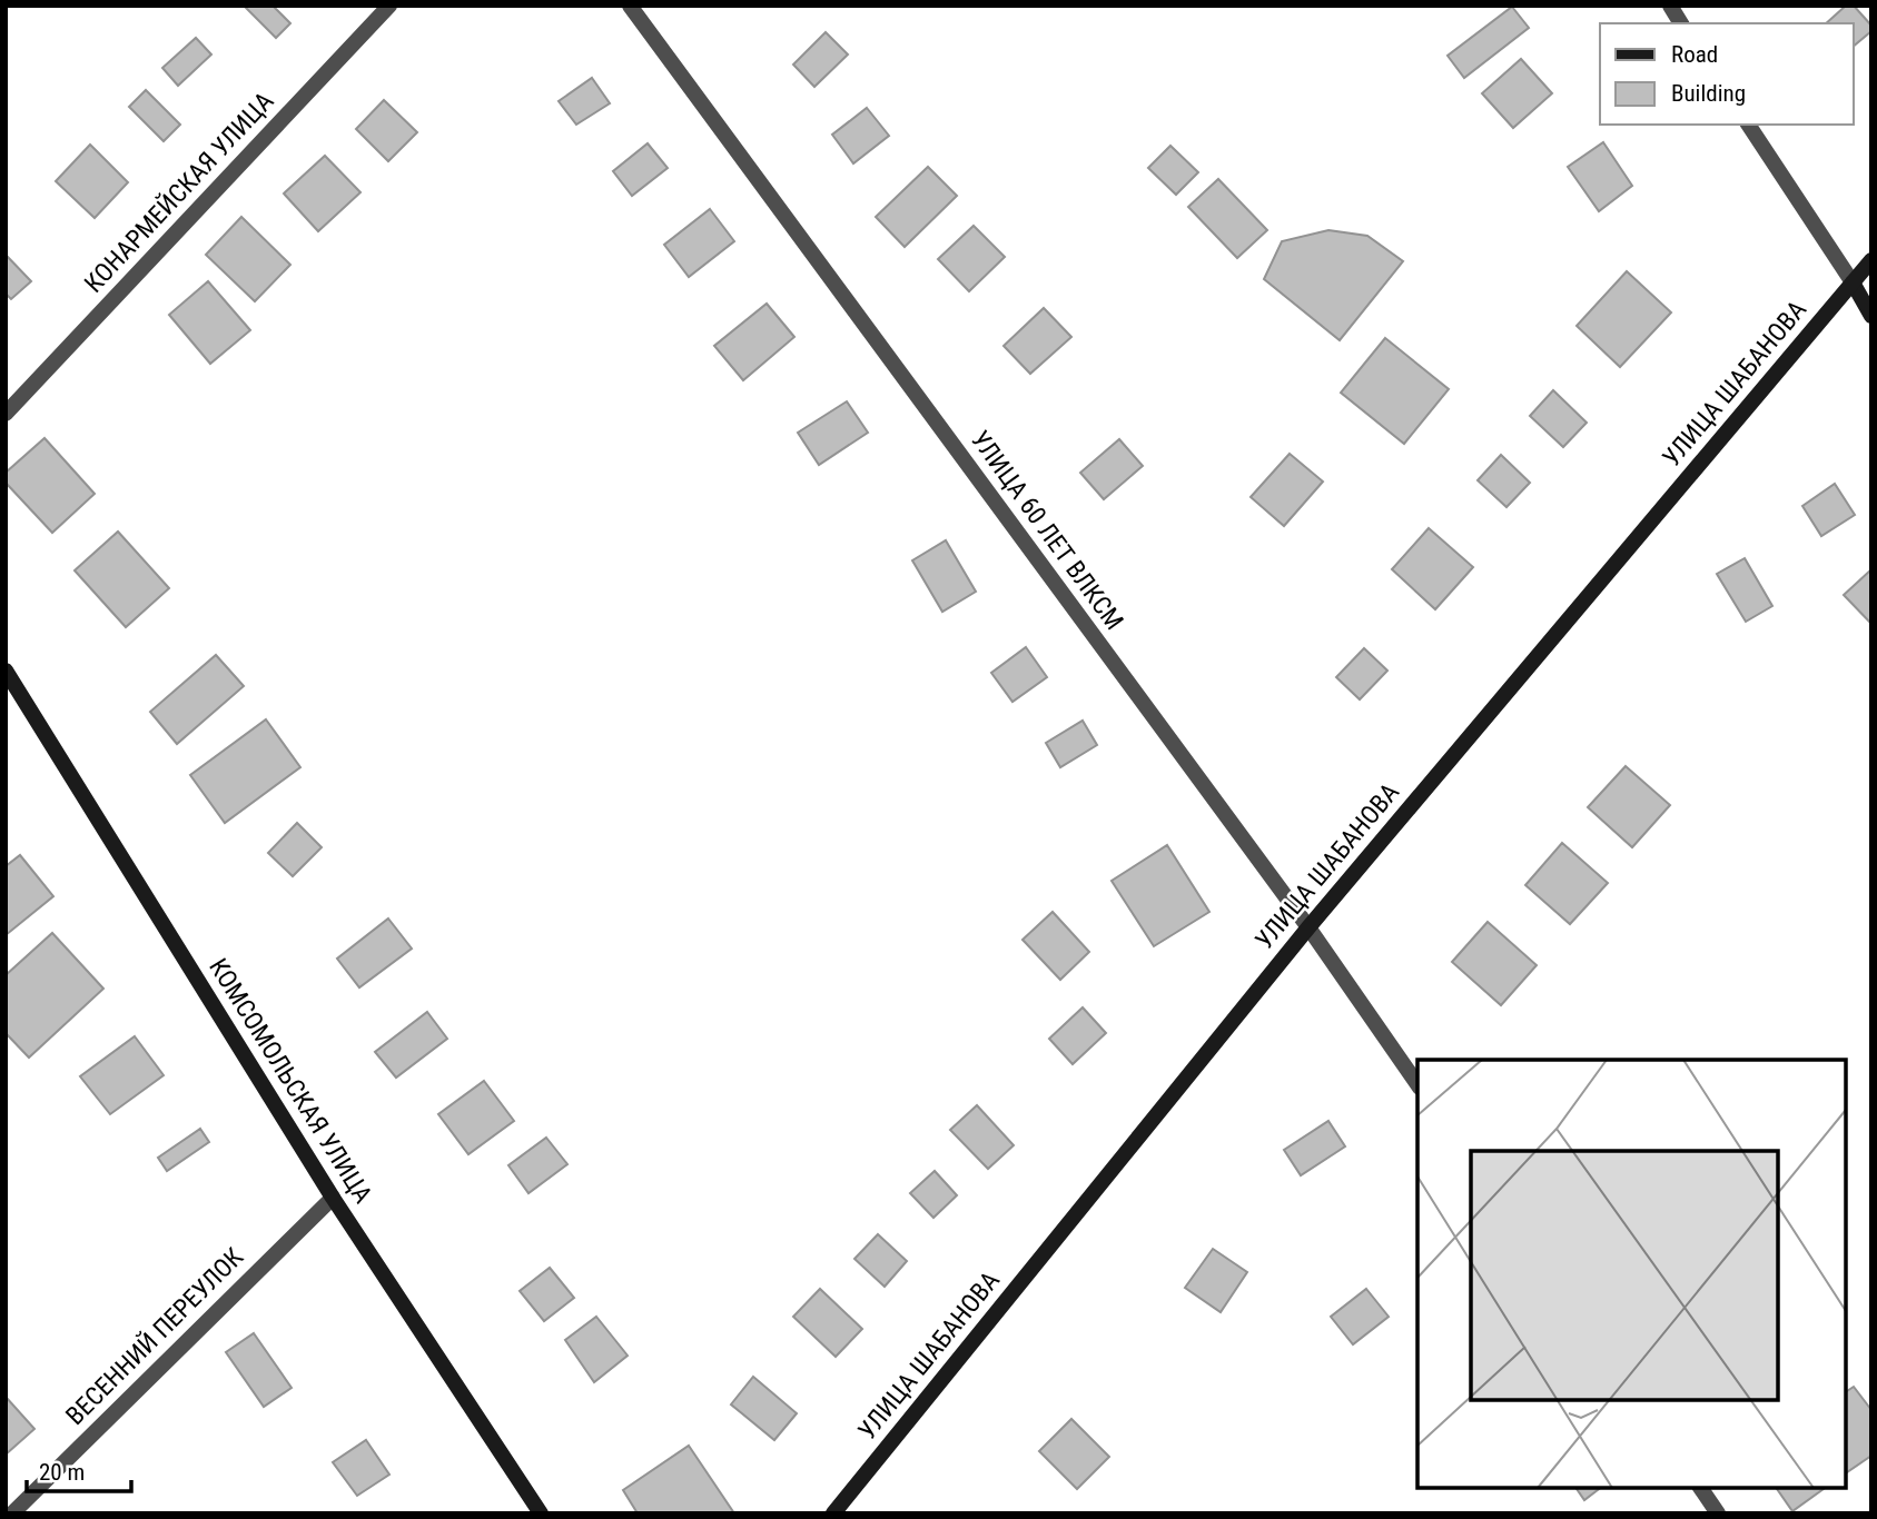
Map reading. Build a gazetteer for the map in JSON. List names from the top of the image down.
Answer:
{
  "streets": {
    "street": [
      "КОНАРМЕЙСКАЯ УЛИЦА",
      "УЛИЦА ШАБАНОВА",
      "УЛИЦА 60 ЛЕТ ВЛКСМ",
      "КОМСОМОЛЬСКАЯ УЛИЦА",
      "ВЕСЕННИЙ ПЕРЕУЛОК"
    ]
  },
  "crossings": [
    ["УЛИЦА ШАБАНОВА", "УЛИЦА 60 ЛЕТ ВЛКСМ"],
    ["КОМСОМОЛЬСКАЯ УЛИЦА", "ВЕСЕННИЙ ПЕРЕУЛОК"]
  ],
  "legend": ["Road", "Building"],
  "scale_bar": "20 m"
}
